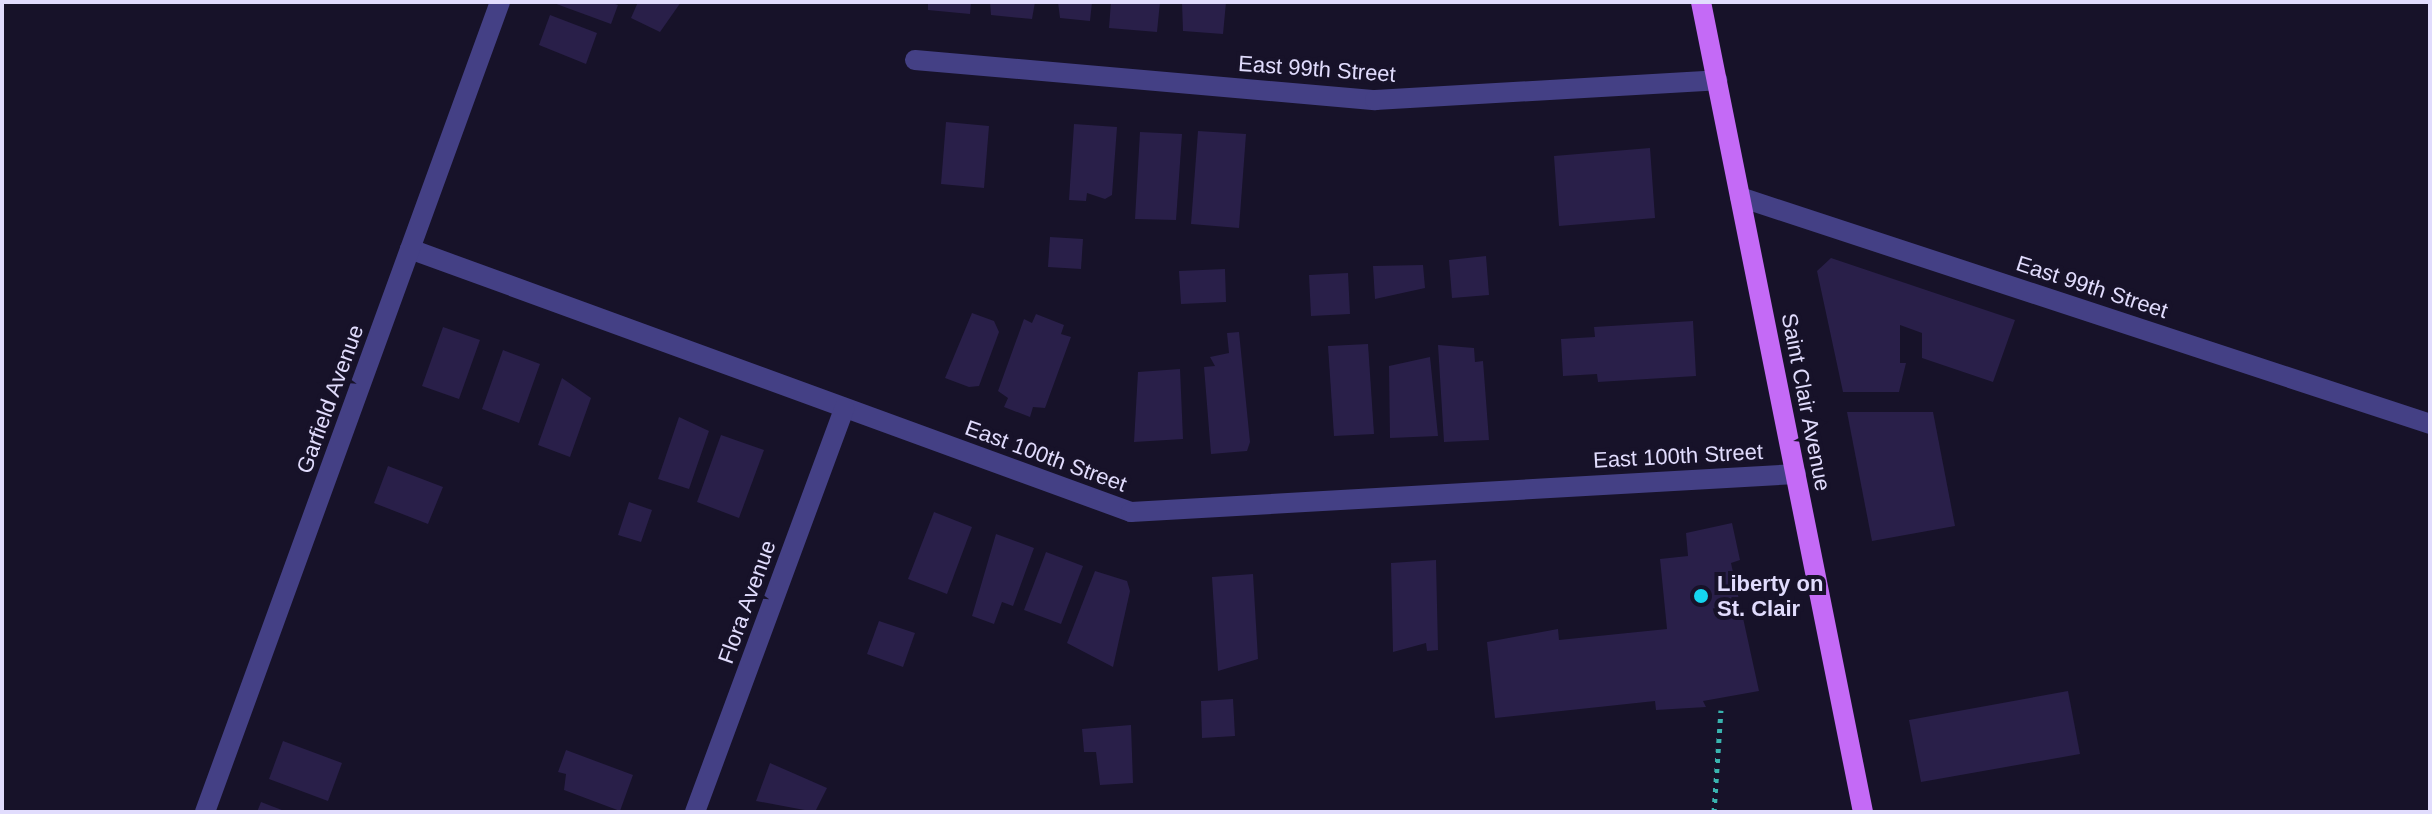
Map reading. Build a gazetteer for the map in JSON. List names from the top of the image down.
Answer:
{
  "streets": {
    "main road": ["Saint Clair Avenue"],
    "street": [
      "East 99th Street",
      "Garfield Avenue",
      "East 100th Street",
      "Flora Avenue"
    ]
  },
  "crossings": [
    ["East 99th Street", "Saint Clair Avenue"],
    ["Garfield Avenue", "East 100th Street"],
    ["Saint Clair Avenue", "East 100th Street"],
    ["East 100th Street", "Flora Avenue"]
  ],
  "places": ["Liberty on St. Clair"]
}
